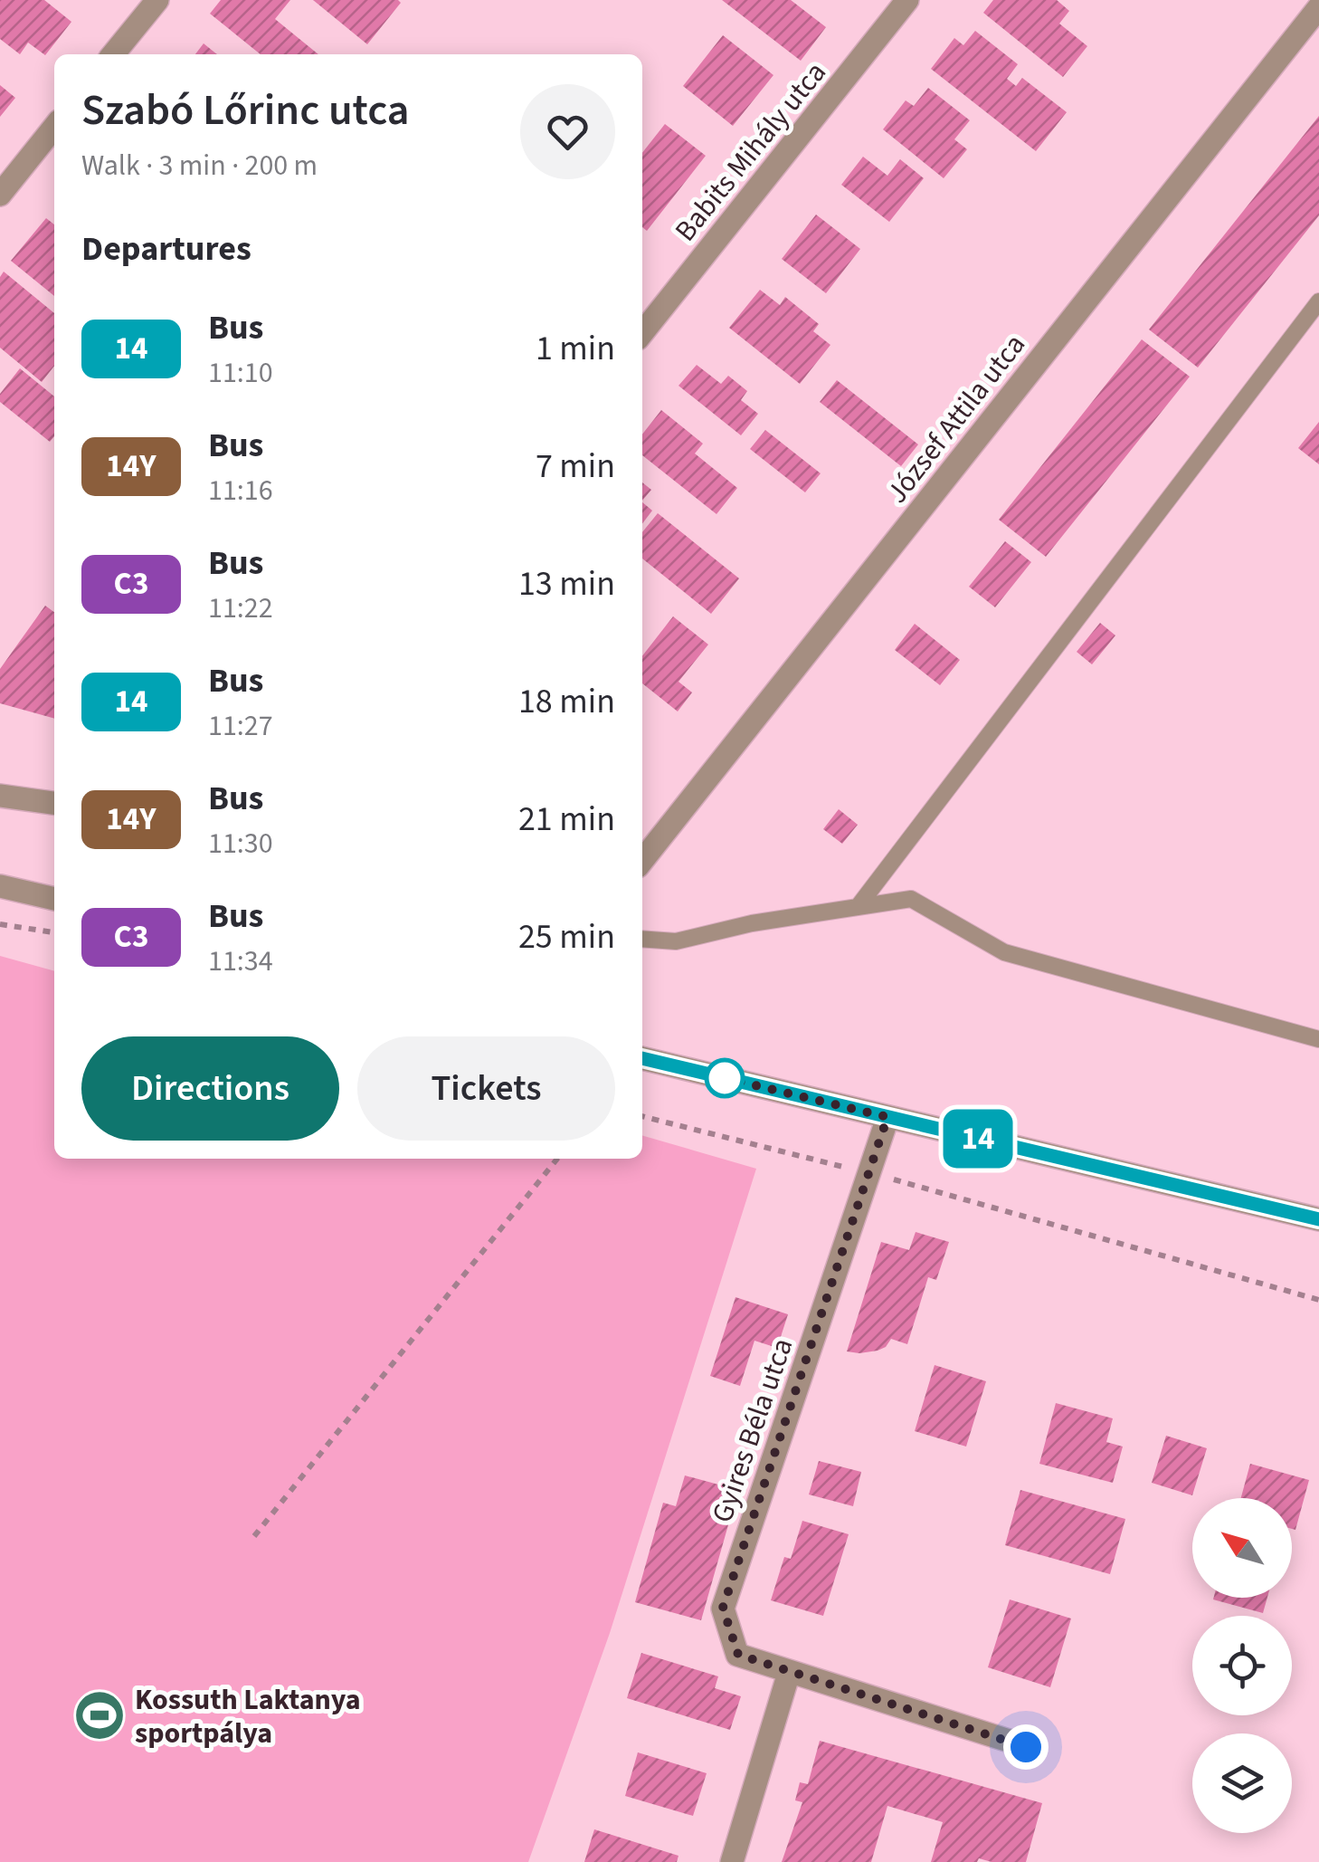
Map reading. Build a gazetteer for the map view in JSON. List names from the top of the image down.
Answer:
{
  "streets": {
    "street": ["Babits Mihály utca", "József Attila utca", "Gyires Béla utca"]
  },
  "places": {
    "sports": ["Kossuth Laktanya sportpálya"]
  },
  "lines": ["bus line 14"],
  "north": "top left",
  "page": {
    "on_map": "14",
    "heading": [
      ["Szabó Lőrinc utca", "Walk · 3 min · 200 m"],
      "Departures"
    ],
    "list": [
      {
        "mark": "14",
        "name": "Bus",
        "note": "11:10",
        "value": "1 min"
      },
      {
        "mark": "14Y",
        "name": "Bus",
        "note": "11:16",
        "value": "7 min"
      },
      {
        "mark": "C3",
        "name": "Bus",
        "note": "11:22",
        "value": "13 min"
      },
      {
        "mark": "14",
        "name": "Bus",
        "note": "11:27",
        "value": "18 min"
      },
      {
        "mark": "14Y",
        "name": "Bus",
        "note": "11:30",
        "value": "21 min"
      },
      {
        "mark": "C3",
        "name": "Bus",
        "note": "11:34",
        "value": "25 min"
      }
    ],
    "buttons": ["Directions", "Tickets"]
  }
}
